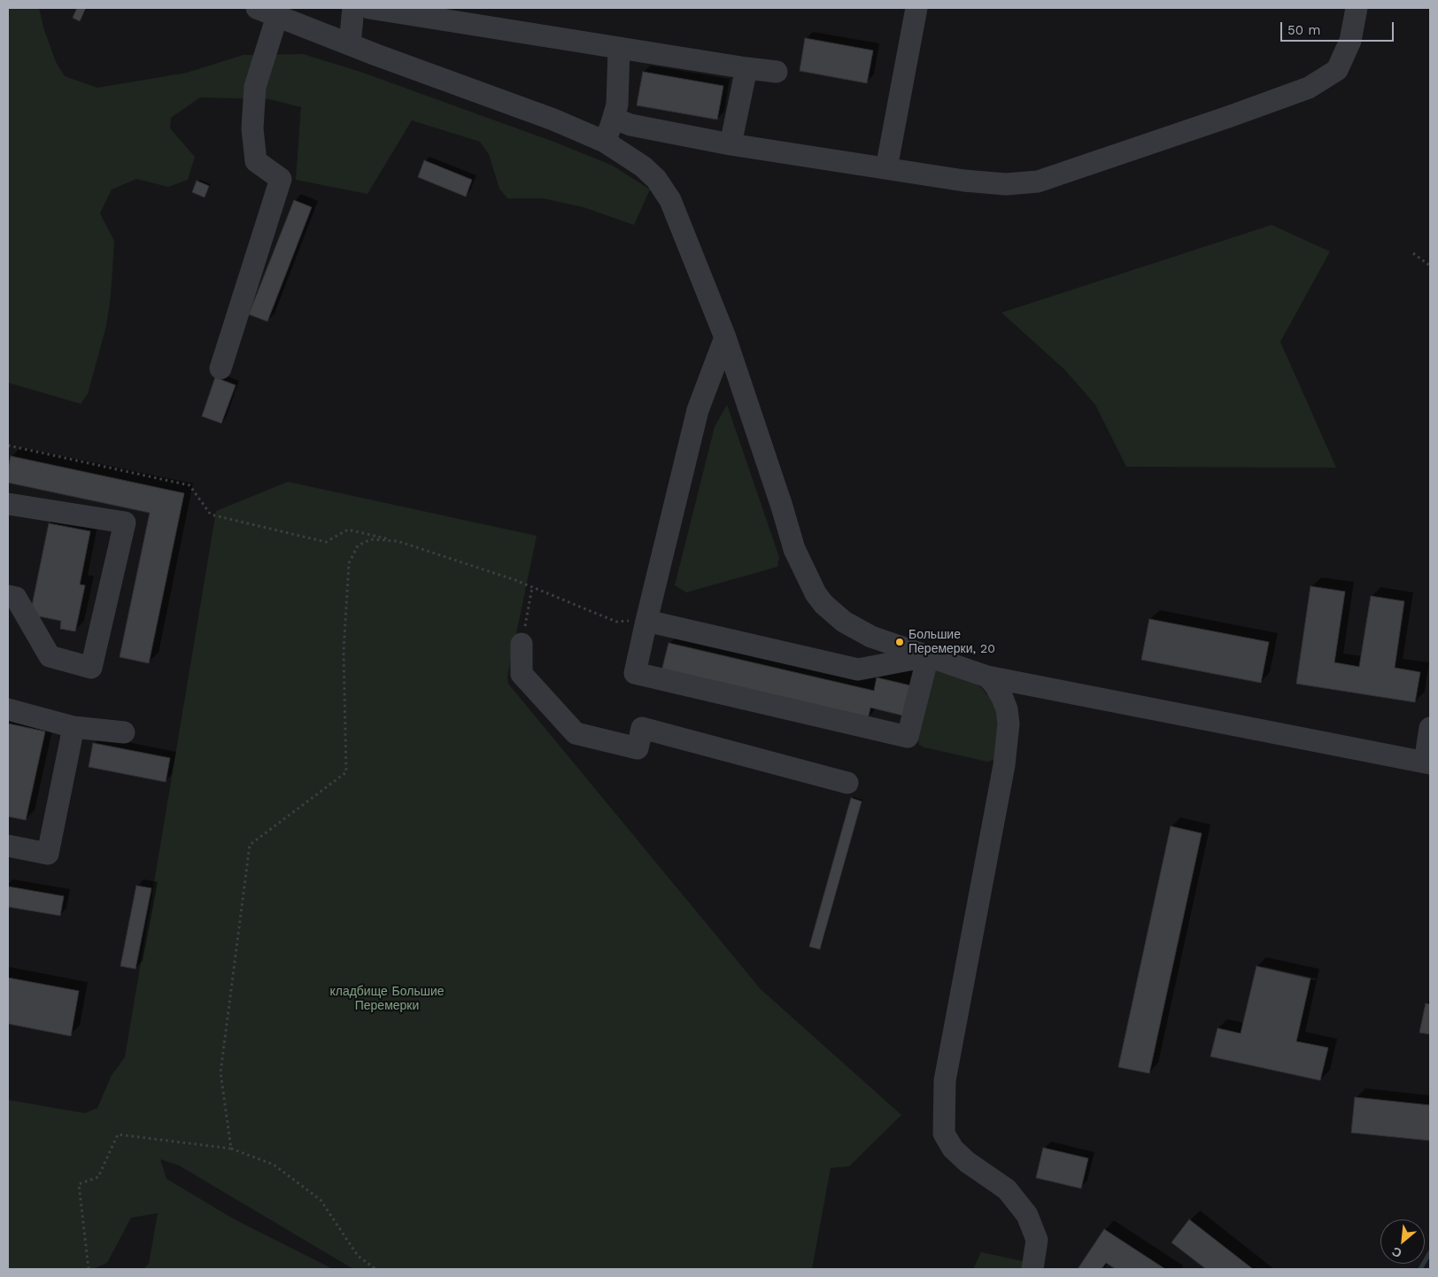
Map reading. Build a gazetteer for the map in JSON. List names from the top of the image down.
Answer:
{
  "parks": ["кладбище Большие Перемерки"],
  "places": ["Большие Перемерки, 20"],
  "scale_bar": "50 m",
  "north": "bottom left"
}
